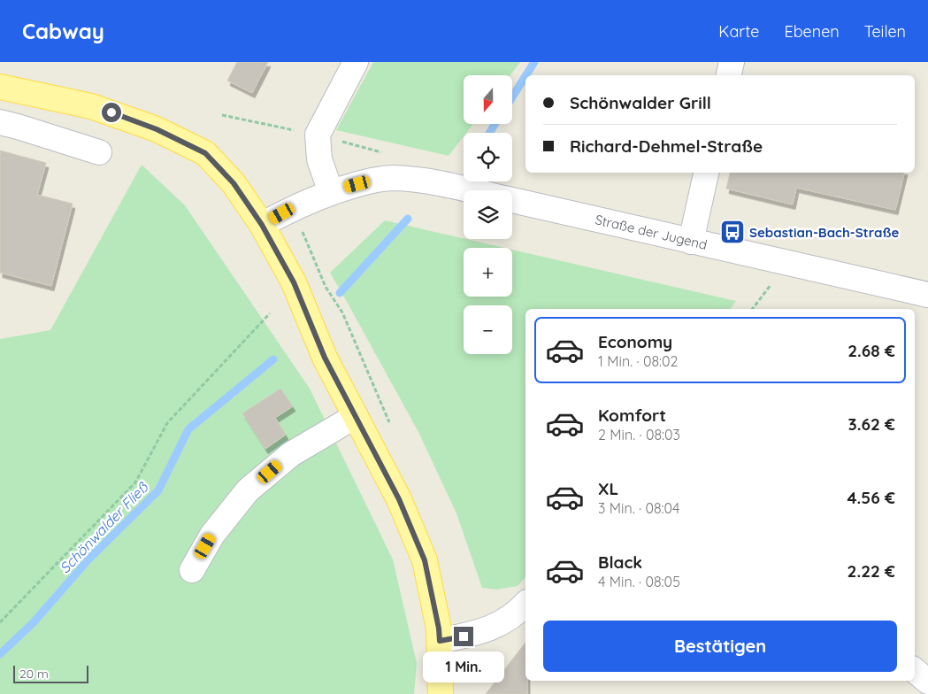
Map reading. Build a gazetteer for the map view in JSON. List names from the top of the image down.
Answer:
{
  "streets": {
    "street": ["Straße der Jugend"]
  },
  "water": ["Schönwalder Fließ"],
  "places": {
    "bus stop": ["Sebastian-Bach-Straße"]
  },
  "scale_bar": "20 m",
  "north": "bottom",
  "page": {
    "header": "Cabway",
    "nav": ["Karte", "Ebenen", "Teilen"],
    "map_buttons": ["+", "−"],
    "banner": ["Schönwalder Grill", "Richard-Dehmel-Straße"],
    "list": [
      {
        "name": "Economy",
        "note": "1 Min. · 08:02",
        "value": "2.68 €"
      },
      {
        "name": "Komfort",
        "note": "2 Min. · 08:03",
        "value": "3.62 €"
      },
      {
        "name": "XL",
        "note": "3 Min. · 08:04",
        "value": "4.56 €"
      },
      {
        "name": "Black",
        "note": "4 Min. · 08:05",
        "value": "2.22 €"
      }
    ],
    "buttons": "Bestätigen",
    "bubble": "1 Min.",
    "scale": "20 m"
  }
}
